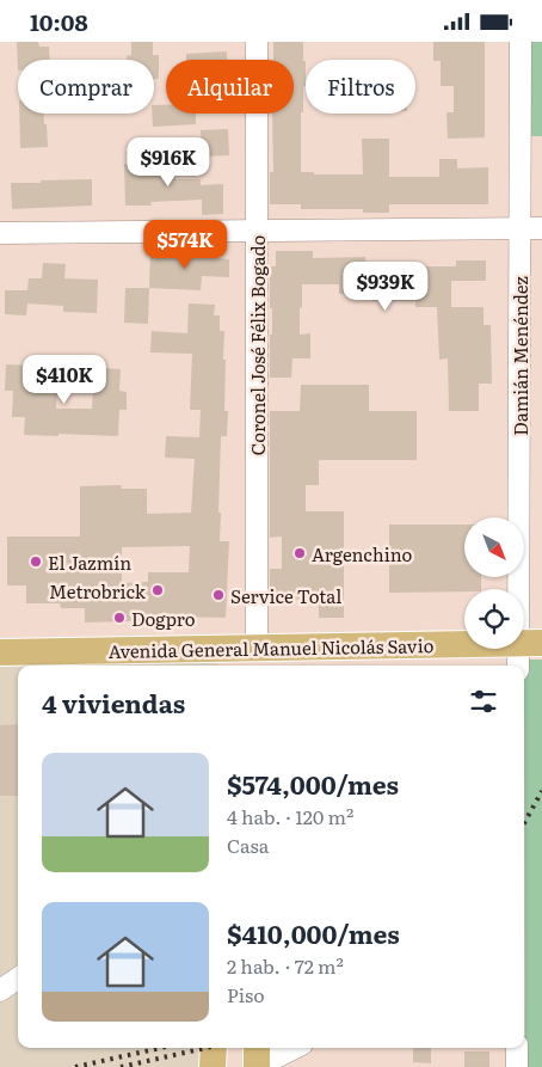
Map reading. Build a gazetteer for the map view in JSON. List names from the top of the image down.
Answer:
{
  "streets": {
    "main road": ["Avenida General Manuel Nicolás Savio"],
    "street": ["Coronel José Félix Bogado", "Damián Menéndez"]
  },
  "crossings": [
    ["Coronel José Félix Bogado", "Avenida General Manuel Nicolás Savio"],
    ["Damián Menéndez", "Avenida General Manuel Nicolás Savio"]
  ],
  "places": [
    "Argenchino",
    "El Jazmín",
    "Metrobrick",
    "Service Total",
    "Dogpro"
  ],
  "north": "bottom right",
  "page": {
    "status": "10:08",
    "chip": ["Comprar", "Alquilar", "Filtros"],
    "price": [
      "$916K",
      "$574K",
      "$939K",
      "$410K"
    ],
    "heading": "4 viviendas",
    "list": [
      {
        "name": "$574,000/mes",
        "note": "4 hab. · 120 m² · Casa"
      },
      {
        "name": "$410,000/mes",
        "note": "2 hab. · 72 m² · Piso"
      }
    ]
  }
}
